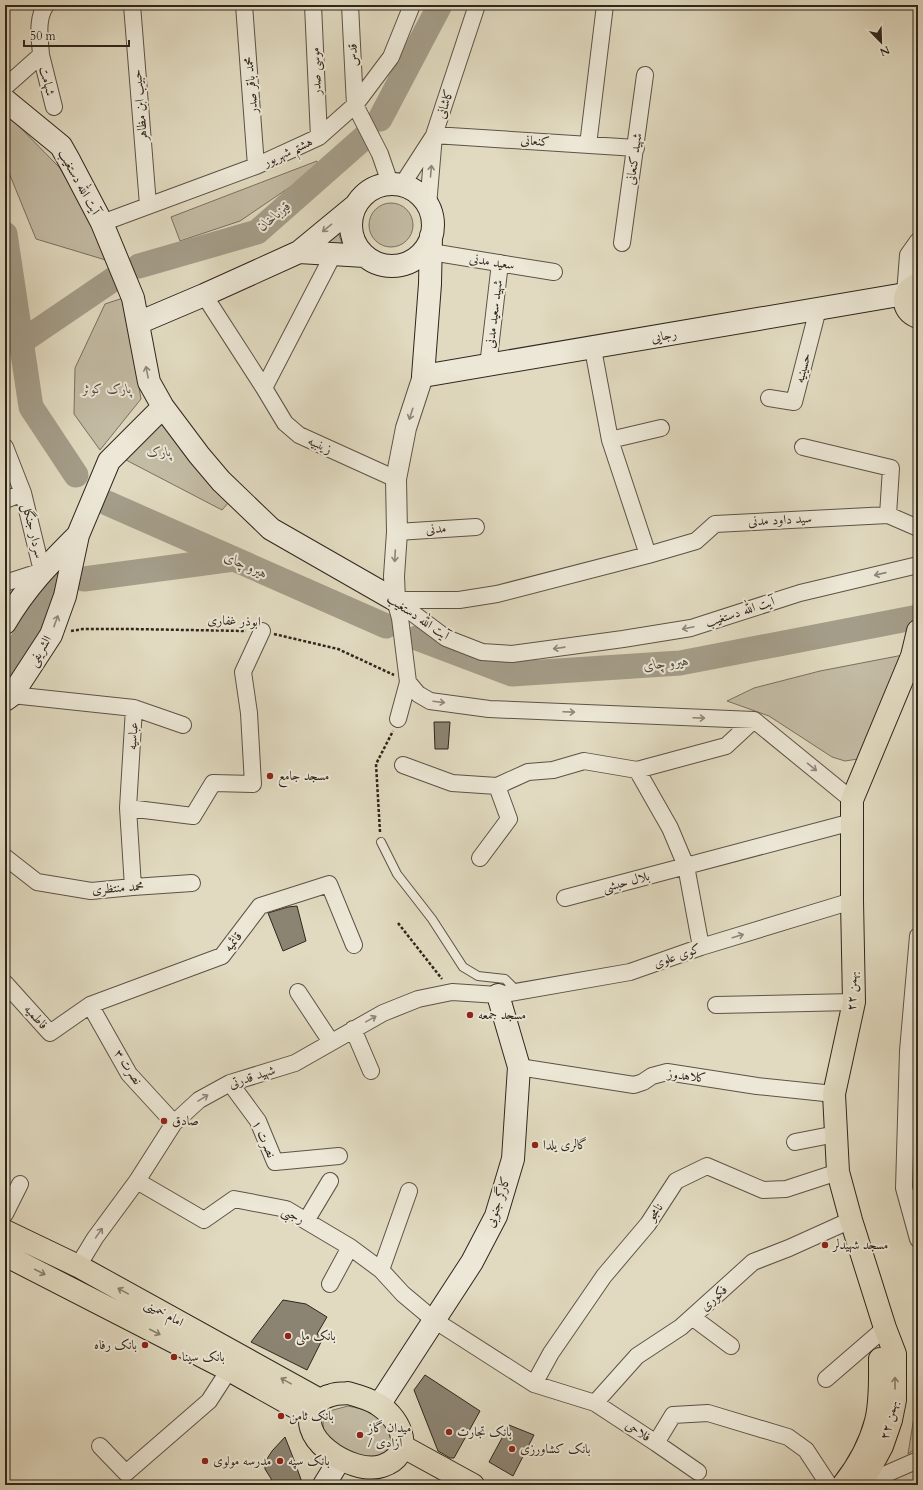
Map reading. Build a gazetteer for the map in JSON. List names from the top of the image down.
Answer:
{
  "streets": {
    "main road": [
      "آیت الله دستغیب",
      "رجایی",
      "الشریفی",
      "۲۲ بهمن",
      "کارگر جنوبی",
      "امام خمینی"
    ],
    "street": [
      "قدس",
      "موسی صدر",
      "شهامت",
      "محمد باقر صدر",
      "کاشانی",
      "حبیب ابن مظاهر",
      "کنعانی",
      "هشتم شهریور",
      "شهید کنعانی",
      "سعید مدنی",
      "شهید سعید مدنی",
      "حسینیه",
      "زینبیه",
      "سید داود مدنی",
      "مدنی",
      "سردار جنگل",
      "عباسیه",
      "بلال حبشی",
      "محمد منتظری",
      "قائمیه",
      "کوی علوی",
      "فاطمیه",
      "نصرت ۳",
      "کلاهدوز",
      "شهید قدرتی",
      "نصرت ۱",
      "نامجو",
      "رجبی",
      "فکوری",
      "فلاحی"
    ],
    "path": ["ابوذر غفاری"]
  },
  "crossings": [
    ["قدس", "هشتم شهریور"],
    ["موسی صدر", "هشتم شهریور"],
    ["محمد باقر صدر", "هشتم شهریور"],
    ["کاشانی", "کنعانی"],
    ["کاشانی", "سعید مدنی"],
    ["حبیب ابن مظاهر", "هشتم شهریور"],
    ["کنعانی", "شهید کنعانی"],
    ["هشتم شهریور", "آیت الله دستغیب"],
    ["آیت الله دستغیب", "سید داود مدنی"],
    ["سعید مدنی", "شهید سعید مدنی"],
    ["شهید سعید مدنی", "رجایی"],
    ["رجایی", "حسینیه"],
    ["ابوذر غفاری", "الشریفی"],
    ["الشریفی", "عباسیه"],
    ["عباسیه", "محمد منتظری"],
    ["بلال حبشی", "۲۲ بهمن"],
    ["قائمیه", "فاطمیه"],
    ["قائمیه", "نصرت ۳"],
    ["کوی علوی", "۲۲ بهمن"],
    ["کوی علوی", "شهید قدرتی"],
    ["کوی علوی", "کارگر جنوبی"],
    ["۲۲ بهمن", "کلاهدوز"],
    ["۲۲ بهمن", "نامجو"],
    ["۲۲ بهمن", "فکوری"],
    ["۲۲ بهمن", "فلاحی"],
    ["نصرت ۳", "شهید قدرتی"],
    ["کلاهدوز", "کارگر جنوبی"],
    ["شهید قدرتی", "نصرت ۱"],
    ["شهید قدرتی", "کارگر جنوبی"],
    ["شهید قدرتی", "رجبی"],
    ["شهید قدرتی", "امام خمینی"],
    ["کارگر جنوبی", "رجبی"],
    ["کارگر جنوبی", "امام خمینی"],
    ["کارگر جنوبی", "فلاحی"],
    ["نامجو", "فلاحی"],
    ["رجبی", "فلاحی"],
    ["فکوری", "فلاحی"]
  ],
  "one_way": ["آیت الله دستغیب", "شهید قدرتی"],
  "water": ["قیزباخان", "هیرو چای"],
  "parks": ["پارک کوثر", "پارک"],
  "places": [
    "مسجد جامع",
    "مسجد جمعه",
    "صادق",
    "گالری یلدا",
    "مسجد شهیدلر",
    "بانک ملی",
    "بانک رفاه",
    "بانک سینا",
    "بانک ثامن",
    "بانک تجارت",
    "میدان گاز / آزادی",
    "بانک کشاورزی",
    "مدرسه مولوی",
    "بانک سپه"
  ],
  "scale_bar": "50 m",
  "north": "bottom right"
}
